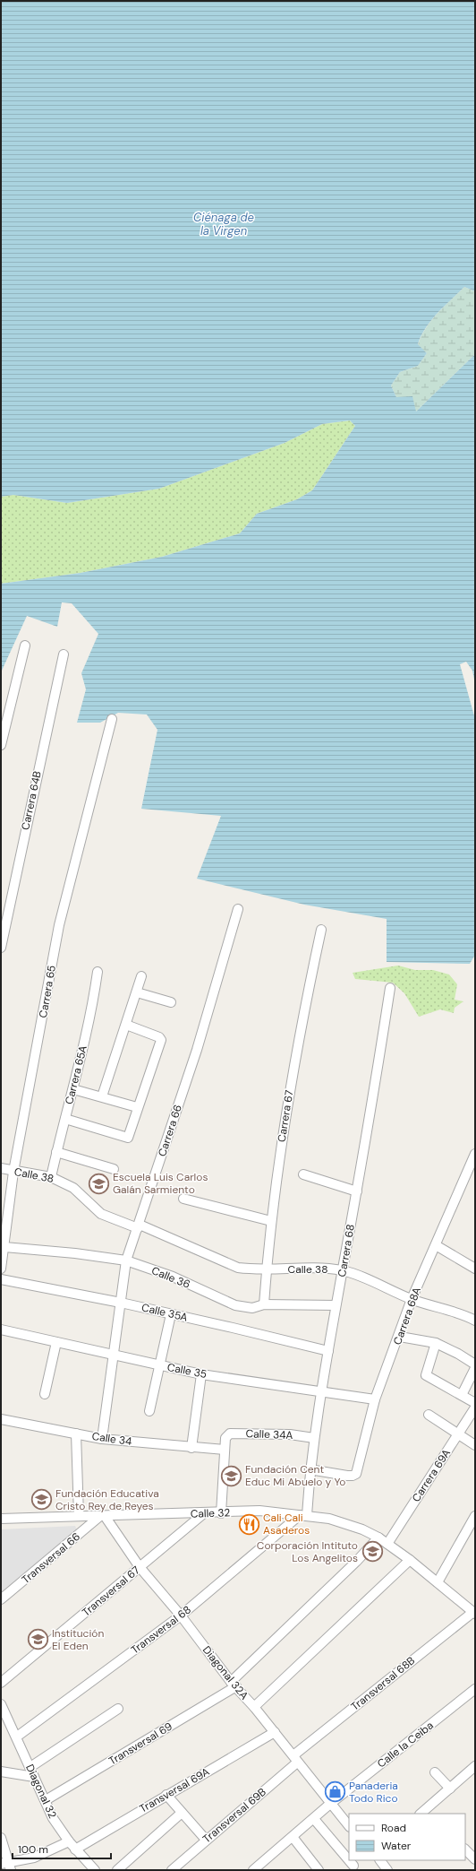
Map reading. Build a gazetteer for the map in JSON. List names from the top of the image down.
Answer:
{
  "streets": {
    "street": [
      "Carrera 64B",
      "Carrera 65",
      "Carrera 65A",
      "Carrera 67",
      "Carrera 66",
      "Calle 38",
      "Carrera 68",
      "Calle 36",
      "Calle 35A",
      "Carrera 68A",
      "Calle 35",
      "Calle 34A",
      "Calle 34",
      "Carrera 69A",
      "Calle 32",
      "Transversal 66",
      "Transversal 67",
      "Transversal 68",
      "Diagonal 32A",
      "Transversal 68B",
      "Transversal 69",
      "Calle la Ceiba",
      "Transversal 69A",
      "Diagonal 32",
      "Transversal 69B"
    ]
  },
  "crossings": [
    ["Carrera 65", "Calle 38"],
    ["Carrera 65", "Calle 36"],
    ["Carrera 65A", "Calle 38"],
    ["Carrera 67", "Calle 38"],
    ["Carrera 67", "Calle 36"],
    ["Carrera 66", "Calle 38"],
    ["Carrera 66", "Calle 36"],
    ["Carrera 66", "Calle 35A"],
    ["Carrera 66", "Calle 35"],
    ["Carrera 66", "Calle 34"],
    ["Calle 38", "Carrera 68"],
    ["Calle 38", "Carrera 68A"],
    ["Carrera 68", "Calle 36"],
    ["Carrera 68", "Calle 35A"],
    ["Carrera 68", "Carrera 68A"],
    ["Carrera 68", "Calle 35"],
    ["Carrera 68", "Calle 34A"],
    ["Carrera 68", "Calle 32"],
    ["Carrera 68", "Transversal 68"],
    ["Carrera 68A", "Calle 35"],
    ["Calle 34A", "Calle 34"],
    ["Carrera 69A", "Calle 32"],
    ["Calle 32", "Transversal 66"],
    ["Calle 32", "Transversal 67"],
    ["Calle 32", "Transversal 68"],
    ["Calle 32", "Diagonal 32A"],
    ["Calle 32", "Transversal 68B"],
    ["Calle 32", "Transversal 69"],
    ["Transversal 66", "Diagonal 32A"],
    ["Transversal 67", "Diagonal 32A"],
    ["Transversal 68", "Diagonal 32A"],
    ["Transversal 68", "Diagonal 32"],
    ["Diagonal 32A", "Transversal 68B"],
    ["Diagonal 32A", "Transversal 69"],
    ["Diagonal 32A", "Calle la Ceiba"],
    ["Diagonal 32A", "Transversal 69A"],
    ["Diagonal 32A", "Transversal 69B"],
    ["Transversal 68B", "Transversal 69B"],
    ["Transversal 69", "Diagonal 32"],
    ["Transversal 69A", "Diagonal 32"]
  ],
  "water": ["Ciénaga de la Virgen"],
  "places": {
    "school or university": [
      "Escuela Luis Carlos Galán Sarmiento",
      "Fundación Cent Educ Mi Abuelo y Yo",
      "Fundación Educativa Cristo Rey de Reyes",
      "Corporación Intituto Los Angelitos",
      "Institución El Eden"
    ],
    "restaurant": ["Cali Cali Asaderos"],
    "shop": ["Panaderia Todo Rico"]
  },
  "legend": ["Road", "Water"],
  "scale_bar": "100 m"
}
